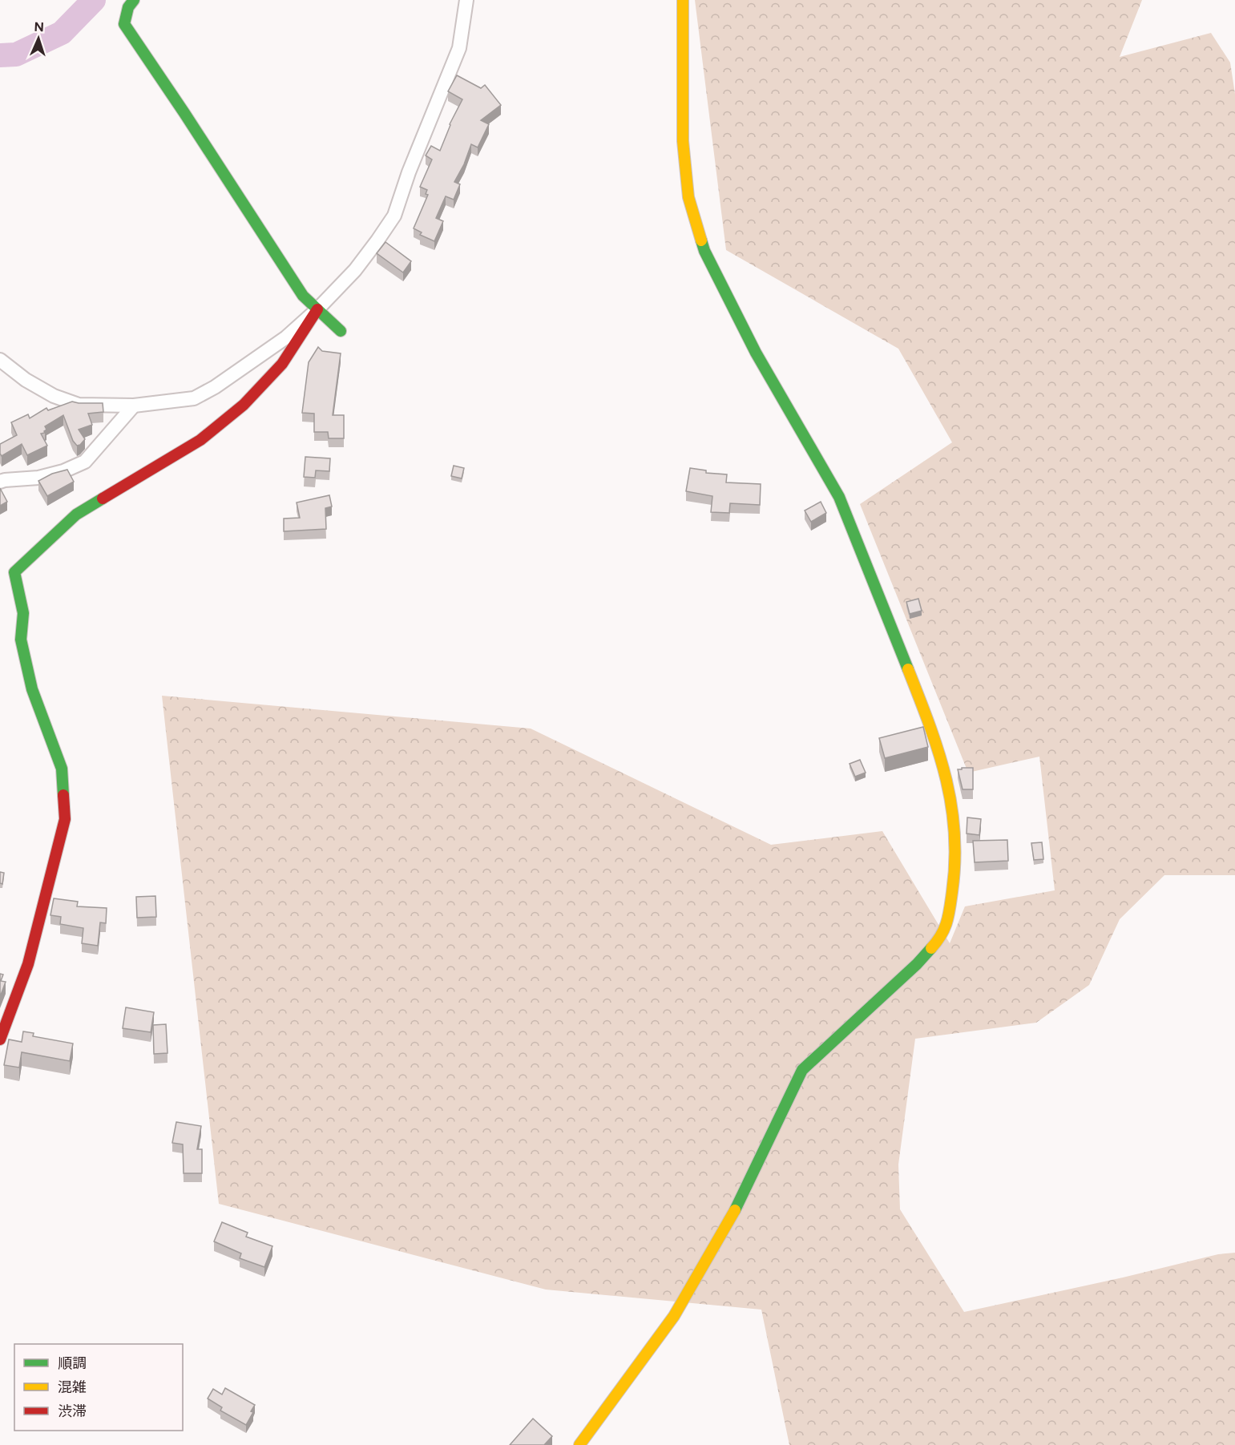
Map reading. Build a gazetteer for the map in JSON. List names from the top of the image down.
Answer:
{
  "legend": ["順調", "混雑", "渋滞"],
  "north": "top"
}
